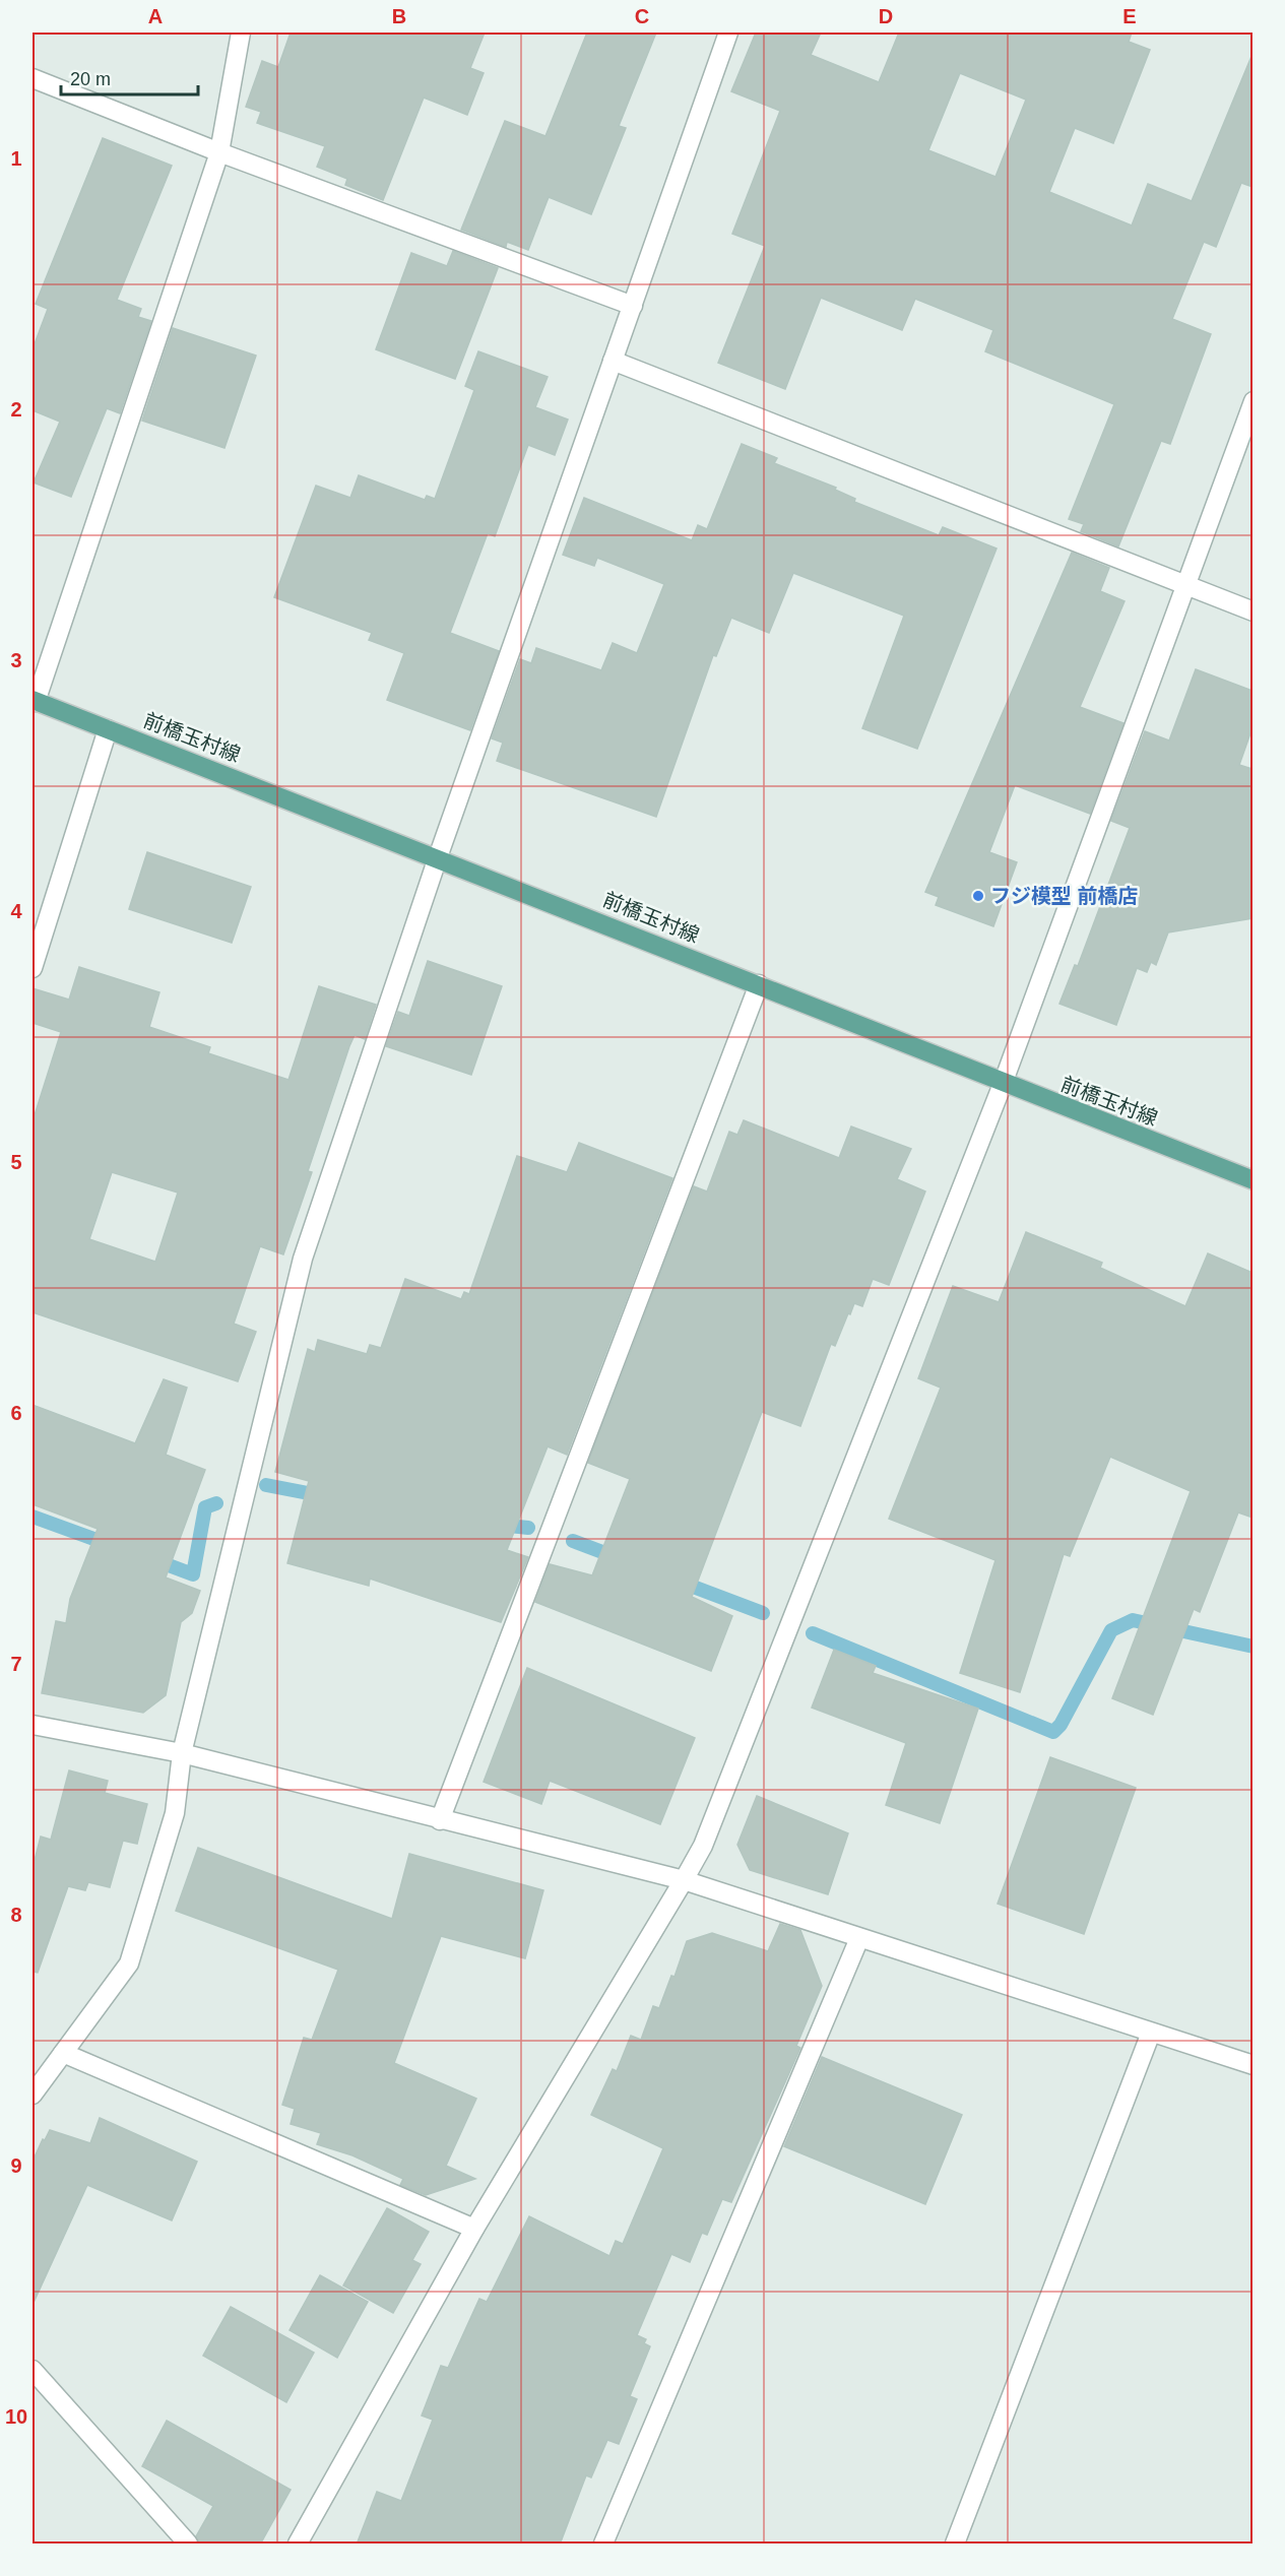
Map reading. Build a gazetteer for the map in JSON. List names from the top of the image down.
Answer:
{
  "streets": {
    "main road": ["前橋玉村線"]
  },
  "places": ["フジ模型 前橋店"],
  "scale_bar": "20 m",
  "grid": {
    "columns": [
      "A",
      "B",
      "C",
      "D",
      "E"
    ],
    "rows": [
      "1",
      "2",
      "3",
      "4",
      "5",
      "6",
      "7",
      "8",
      "9",
      "10"
    ]
  }
}
